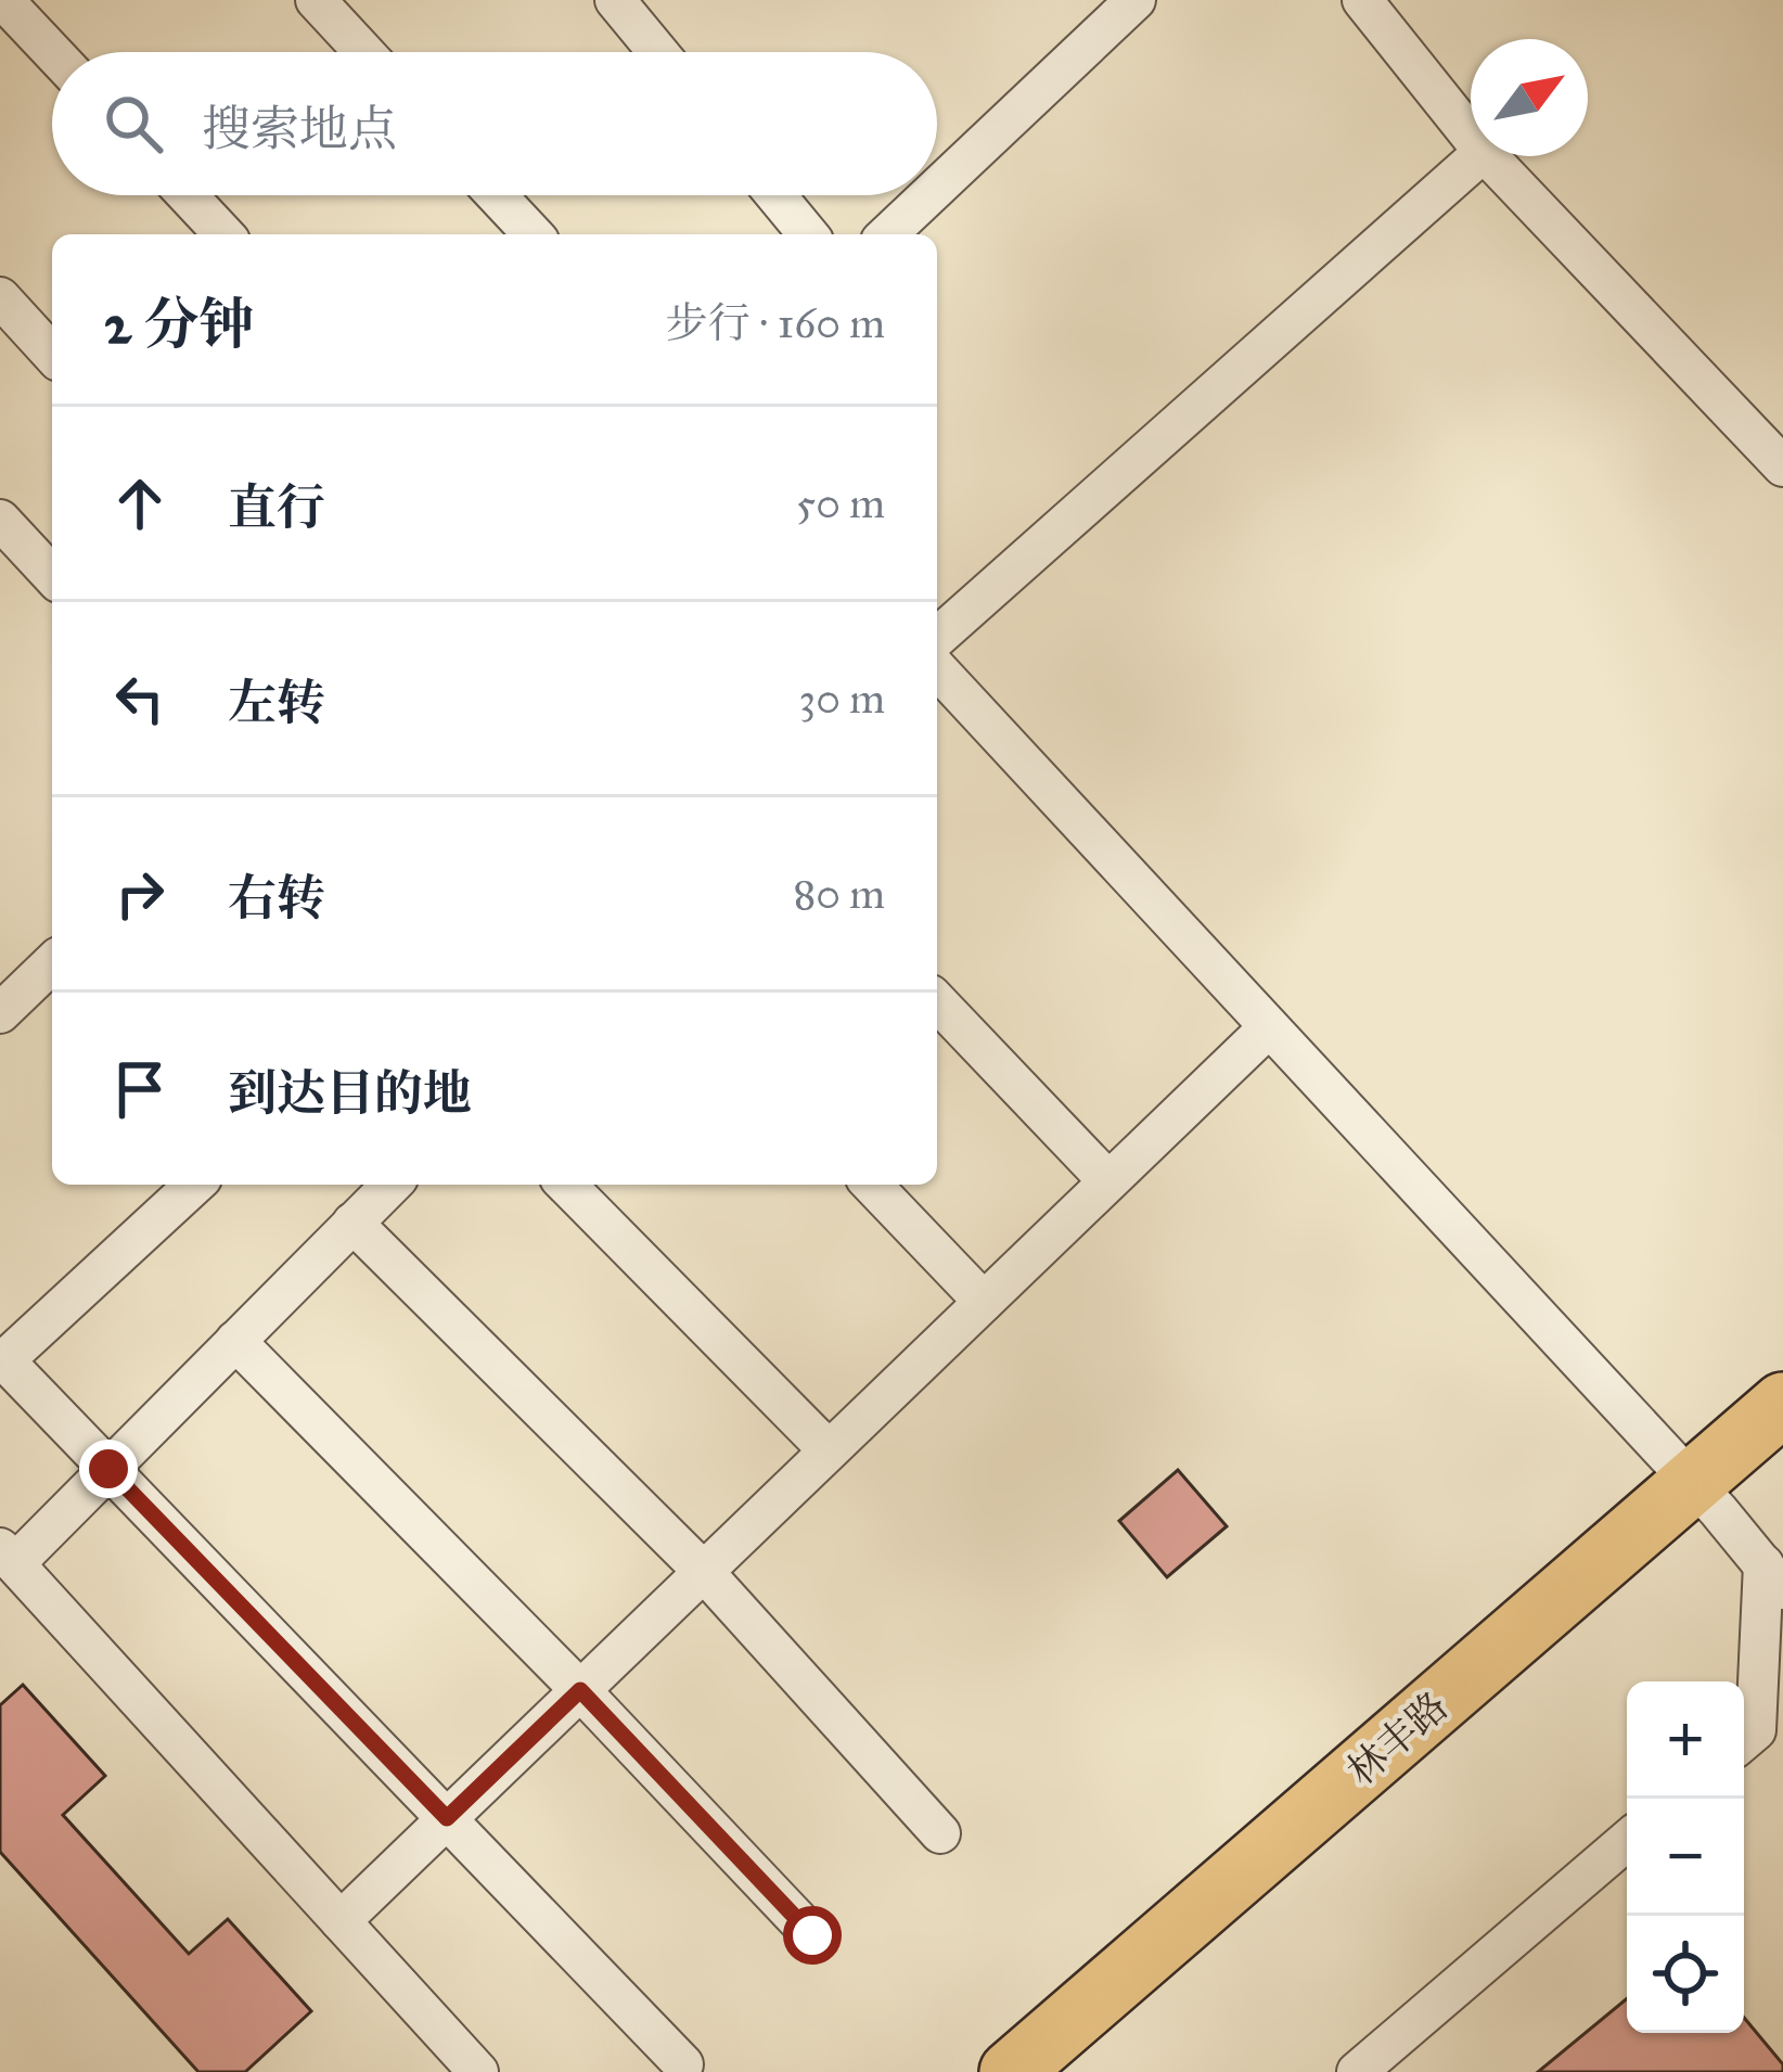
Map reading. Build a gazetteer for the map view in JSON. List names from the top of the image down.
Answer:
{
  "streets": {
    "main road": ["林丰路"]
  },
  "north": "top right",
  "page": {
    "search": "搜索地点",
    "heading": ["2 分钟", "步行 · 160 m"],
    "list": [
      ["直行", "50 m"],
      ["左转", "30 m"],
      ["右转", "80 m"],
      "到达目的地"
    ],
    "map_buttons": ["+", "−"]
  }
}
